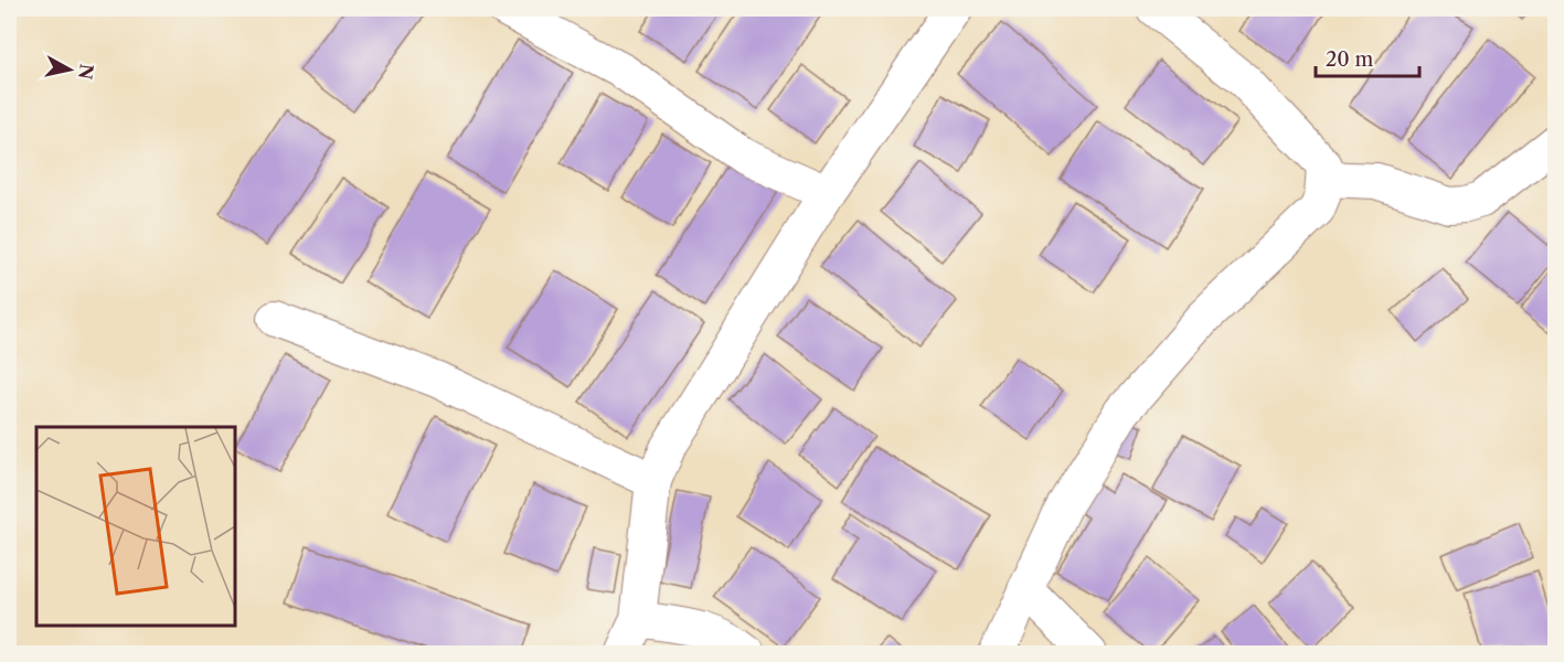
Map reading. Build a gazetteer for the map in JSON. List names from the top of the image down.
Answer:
{
  "scale_bar": "20 m",
  "north": "right"
}
